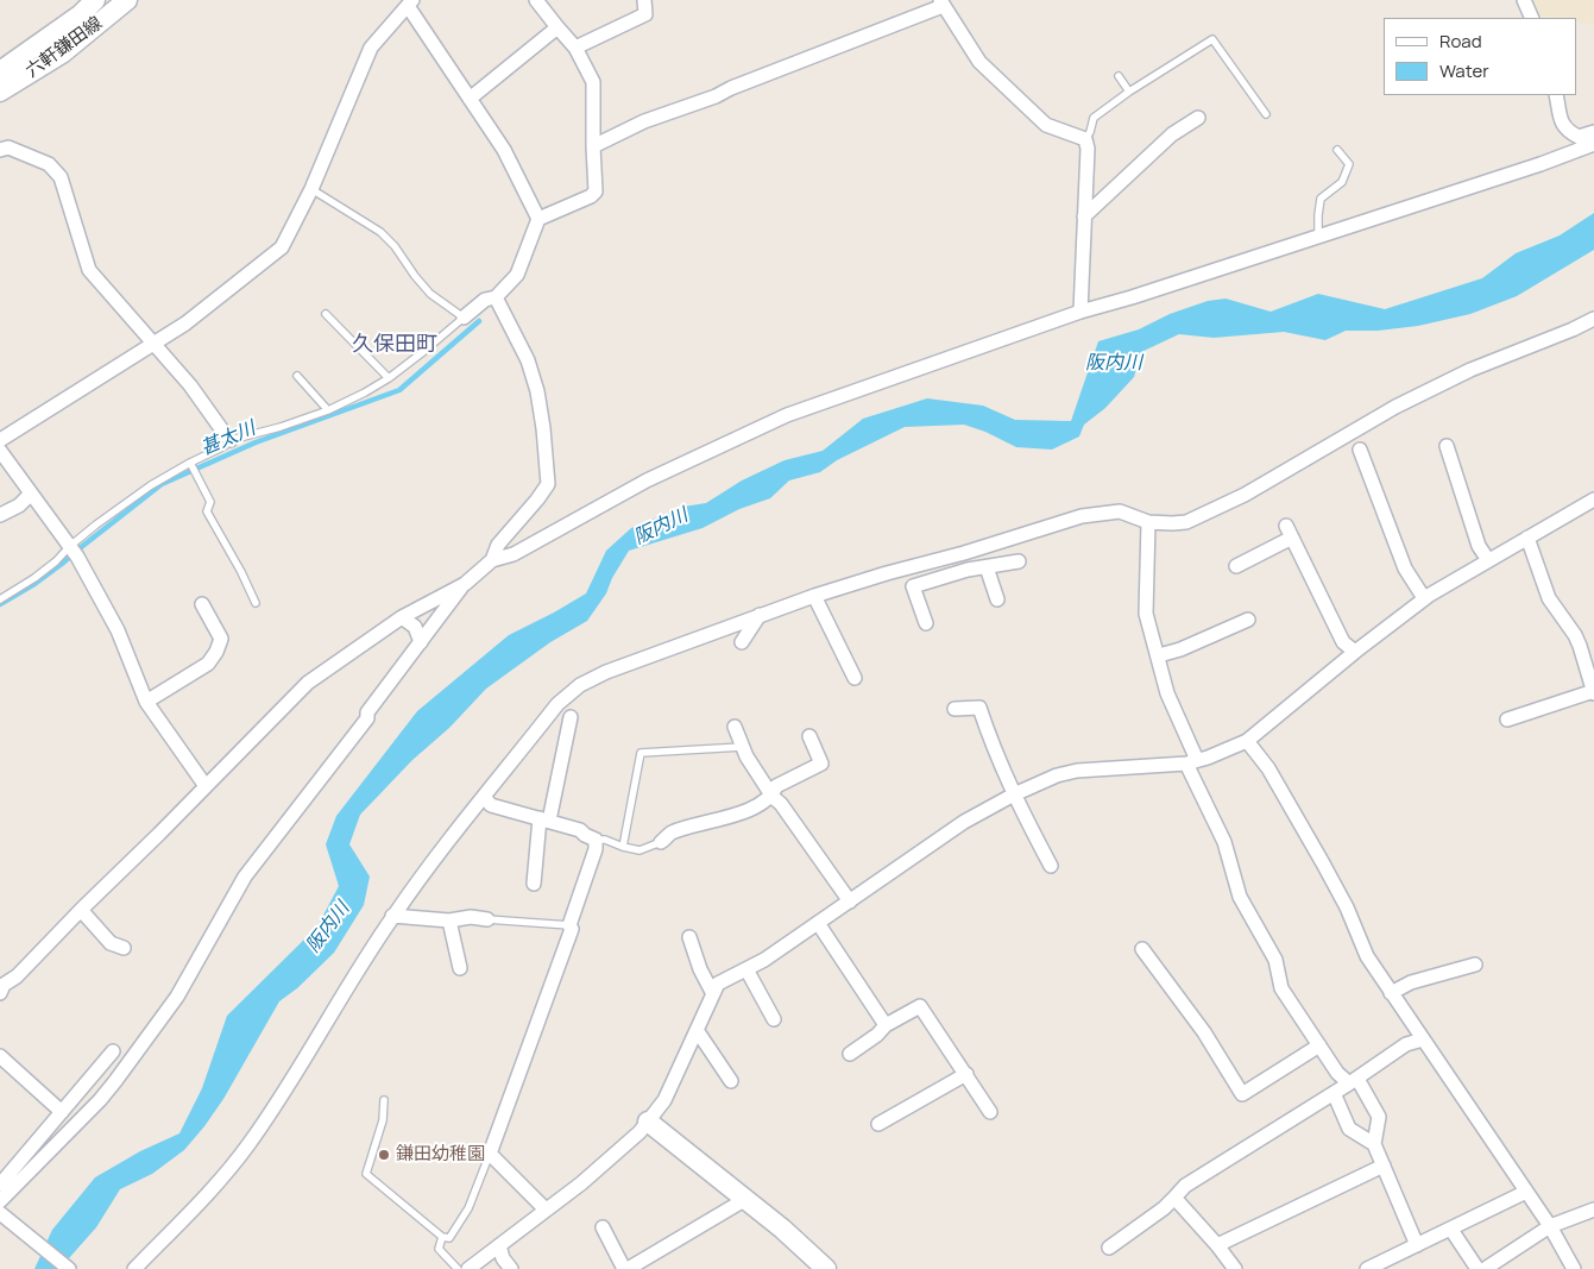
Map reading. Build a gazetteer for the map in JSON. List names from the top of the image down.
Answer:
{
  "streets": {
    "main road": ["六軒鎌田線"]
  },
  "districts": ["久保田町"],
  "water": ["阪内川", "甚太川"],
  "places": ["鎌田幼稚園"],
  "legend": ["Road", "Water"]
}
